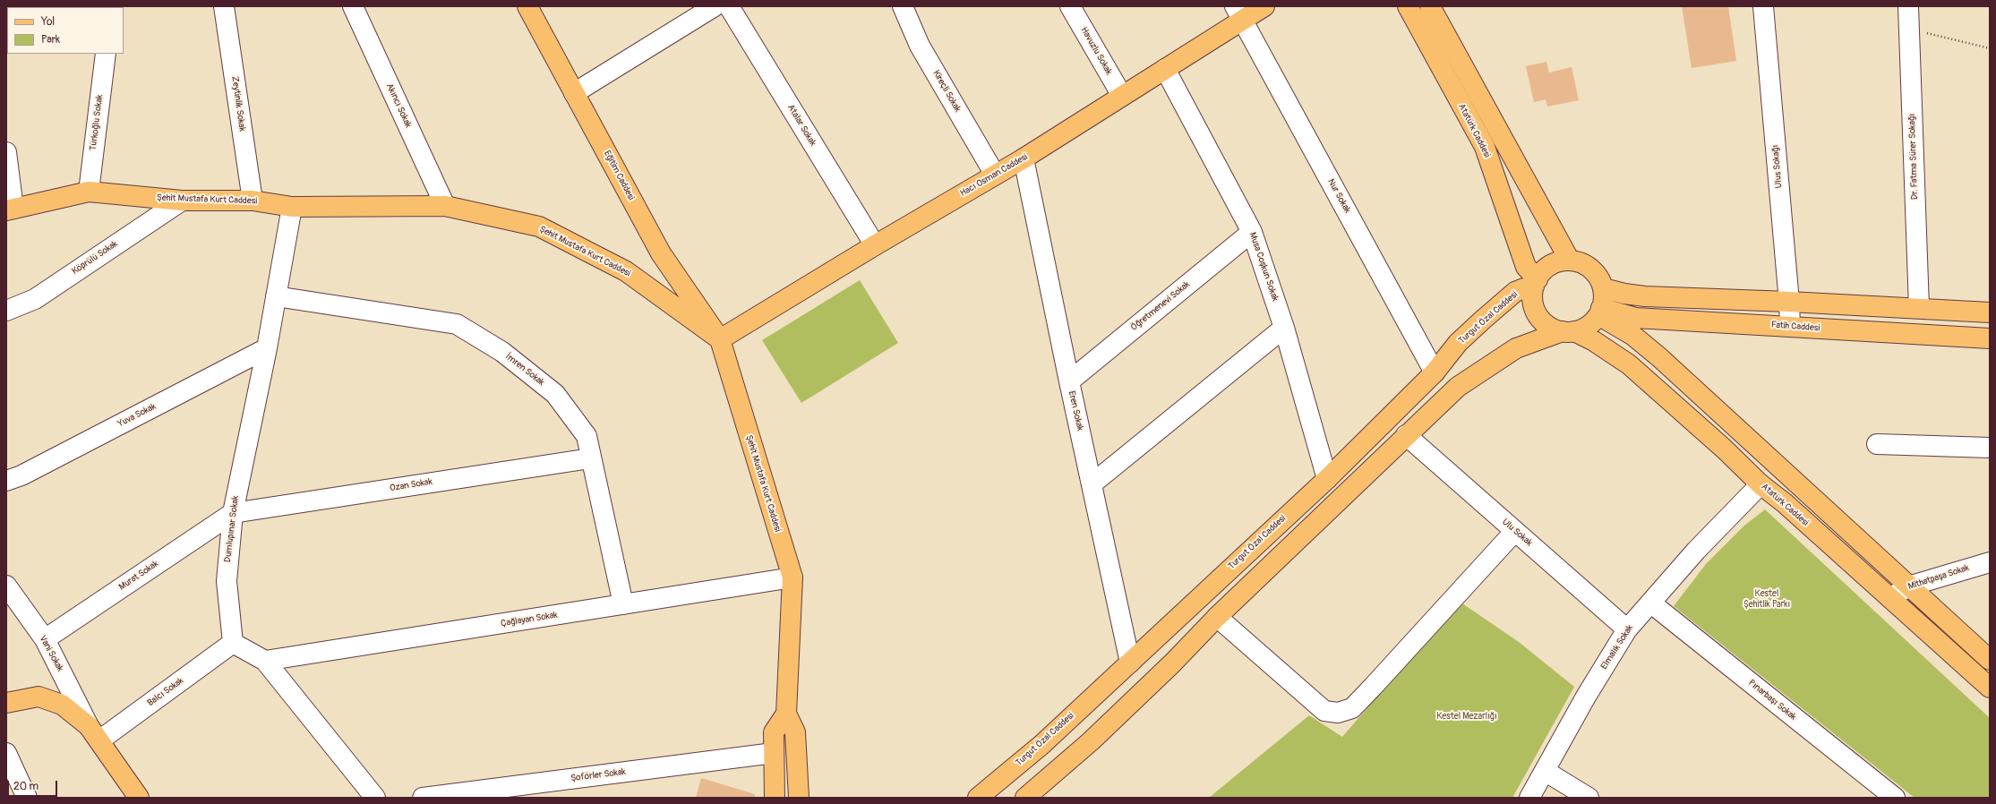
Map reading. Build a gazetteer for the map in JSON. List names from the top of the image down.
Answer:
{
  "streets": {
    "main road": [
      "Atatürk Caddesi",
      "Eğitim Caddesi",
      "Hacı Osman Caddesi",
      "Şehit Mustafa Kurt Caddesi",
      "Turgut Özal Caddesi",
      "Fatih Caddesi"
    ],
    "street": [
      "Havuzlu Sokak",
      "Kireçli Sokak",
      "Zeytinlik Sokak",
      "Akıncı Sokak",
      "Türkoğlu Sokak",
      "Atalar Sokak",
      "Dr. Fatma Sürer Sokağı",
      "Ulus Sokağı",
      "Nur Sokak",
      "Köprülü Sokak",
      "Musa Coşkun Sokak",
      "Öğretmenevi Sokak",
      "İmren Sokak",
      "Eren Sokak",
      "Yuva Sokak",
      "Ozan Sokak",
      "Dumlupınar Sokak",
      "Ulu Sokak",
      "Murat Sokak",
      "Mithatpaşa Sokak",
      "Çağlayan Sokak",
      "Elmalık Sokak",
      "Vani Sokak",
      "Balcı Sokak",
      "Pınarbaşı Sokak",
      "Şoförler Sokak"
    ]
  },
  "crossings": [
    ["Havuzlu Sokak", "Hacı Osman Caddesi"],
    ["Kireçli Sokak", "Hacı Osman Caddesi"],
    ["Zeytinlik Sokak", "Şehit Mustafa Kurt Caddesi"],
    ["Akıncı Sokak", "Şehit Mustafa Kurt Caddesi"],
    ["Türkoğlu Sokak", "Şehit Mustafa Kurt Caddesi"],
    ["Atalar Sokak", "Hacı Osman Caddesi"],
    ["Atatürk Caddesi", "Turgut Özal Caddesi"],
    ["Atatürk Caddesi", "Fatih Caddesi"],
    ["Atatürk Caddesi", "Mithatpaşa Sokak"],
    ["Atatürk Caddesi", "Elmalık Sokak"],
    ["Ulus Sokağı", "Fatih Caddesi"],
    ["Eğitim Caddesi", "Hacı Osman Caddesi"],
    ["Eğitim Caddesi", "Şehit Mustafa Kurt Caddesi"],
    ["Hacı Osman Caddesi", "Nur Sokak"],
    ["Hacı Osman Caddesi", "Şehit Mustafa Kurt Caddesi"],
    ["Hacı Osman Caddesi", "Musa Coşkun Sokak"],
    ["Hacı Osman Caddesi", "Eren Sokak"],
    ["Nur Sokak", "Turgut Özal Caddesi"],
    ["Şehit Mustafa Kurt Caddesi", "Köprülü Sokak"],
    ["Şehit Mustafa Kurt Caddesi", "Dumlupınar Sokak"],
    ["Şehit Mustafa Kurt Caddesi", "Çağlayan Sokak"],
    ["Musa Coşkun Sokak", "Öğretmenevi Sokak"],
    ["Musa Coşkun Sokak", "Turgut Özal Caddesi"],
    ["Öğretmenevi Sokak", "Eren Sokak"],
    ["Turgut Özal Caddesi", "Fatih Caddesi"],
    ["Turgut Özal Caddesi", "Eren Sokak"],
    ["İmren Sokak", "Ozan Sokak"],
    ["İmren Sokak", "Dumlupınar Sokak"],
    ["İmren Sokak", "Çağlayan Sokak"],
    ["Yuva Sokak", "Dumlupınar Sokak"],
    ["Ozan Sokak", "Dumlupınar Sokak"],
    ["Ozan Sokak", "Murat Sokak"],
    ["Dumlupınar Sokak", "Murat Sokak"],
    ["Dumlupınar Sokak", "Balcı Sokak"],
    ["Ulu Sokak", "Elmalık Sokak"],
    ["Murat Sokak", "Vani Sokak"],
    ["Elmalık Sokak", "Pınarbaşı Sokak"],
    ["Vani Sokak", "Balcı Sokak"]
  ],
  "parks": ["Kestel Şehitlik Parkı", "Kestel Mezarlığı"],
  "legend": ["Yol", "Park"],
  "scale_bar": "20 m"
}
